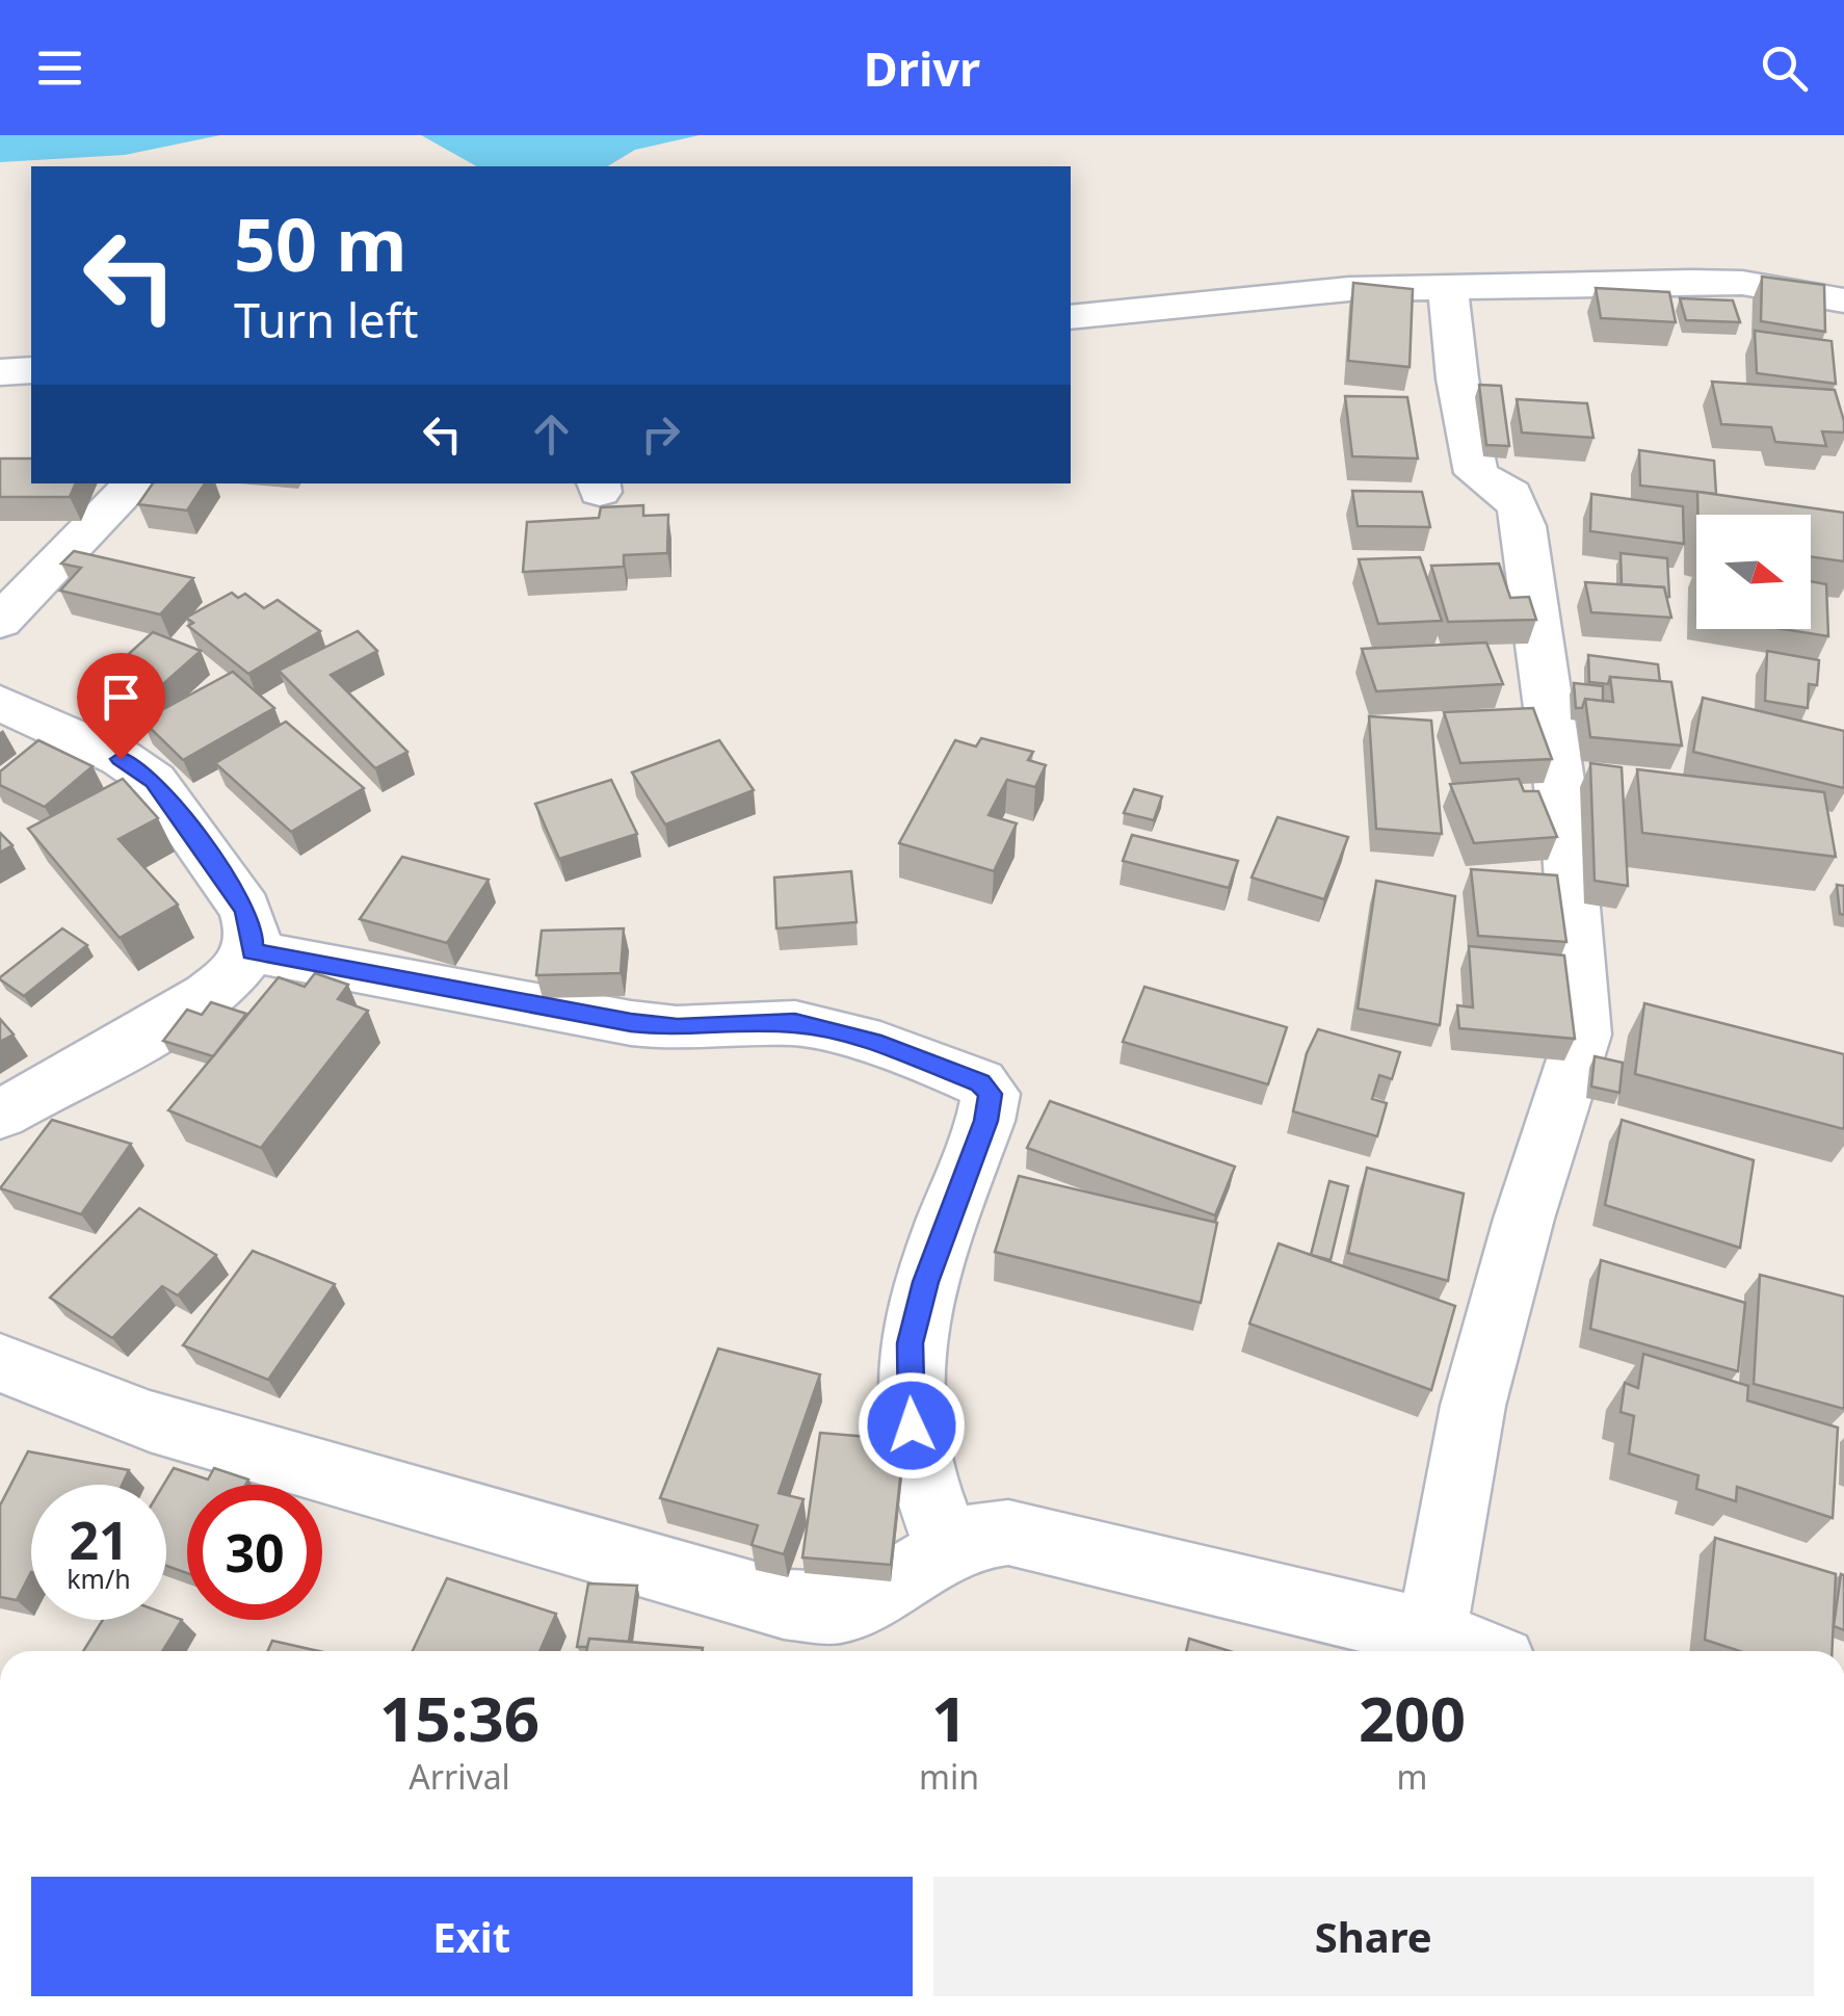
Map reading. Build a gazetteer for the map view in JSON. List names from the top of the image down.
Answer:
{
  "north": "right",
  "page": {
    "header": "Drivr",
    "turn": ["50 m", "Turn left"],
    "speed": "21 km/h",
    "limit": "30",
    "eta": [
      "15:36",
      "Arrival",
      "1",
      "min",
      "200",
      "m"
    ],
    "buttons": ["Exit", "Share"]
  }
}
